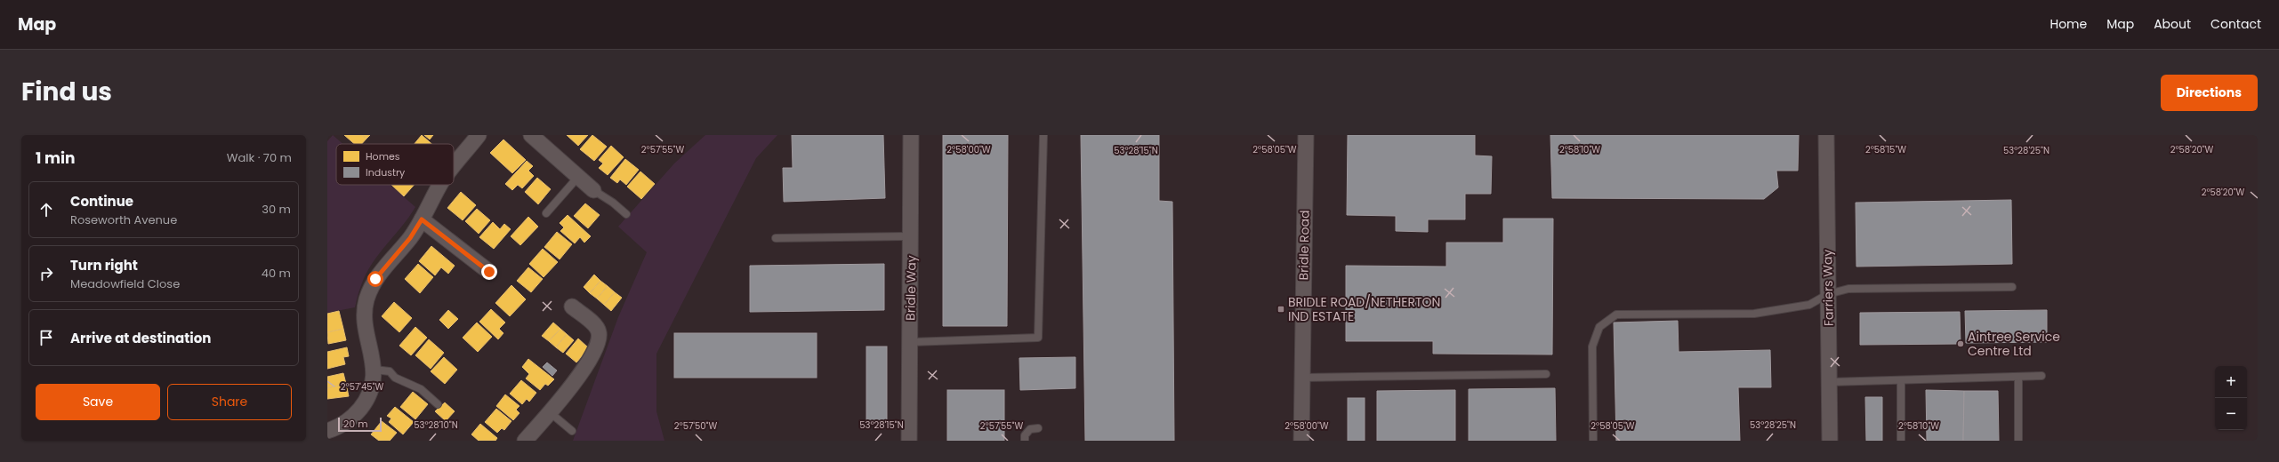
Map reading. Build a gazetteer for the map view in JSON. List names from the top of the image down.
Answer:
{
  "streets": {
    "street": ["Bridle Road", "Bridle Way", "Farriers Way"]
  },
  "places": {
    "transit": ["BRIDLE ROAD/NETHERTON IND ESTATE"],
    "other": ["Aintree Service Centre Ltd"]
  },
  "legend": ["Homes", "Industry"],
  "scale_bar": "20 m",
  "page": {
    "header": "Map",
    "nav": [
      "Home",
      "Map",
      "About",
      "Contact"
    ],
    "title": "Find us",
    "buttons": [
      "Directions",
      ["Save", "Share"]
    ],
    "heading": ["1 min", "Walk · 70 m"],
    "list": [
      ["Continue", "Roseworth Avenue", "30 m"],
      ["Turn right", "Meadowfield Close", "40 m"],
      "Arrive at destination"
    ],
    "map_buttons": ["+", "−"],
    "scale": "20 m"
  },
  "coordinates": [
    "2°58'20\"W",
    "2°57'55\"W",
    "2°58'00\"W",
    "2°58'05\"W",
    "2°58'10\"W",
    "2°58'15\"W",
    "53°28'25\"N",
    "53°28'15\"N",
    "2°57'45\"W",
    "53°28'10\"N",
    "2°57'50\"W"
  ]
}
